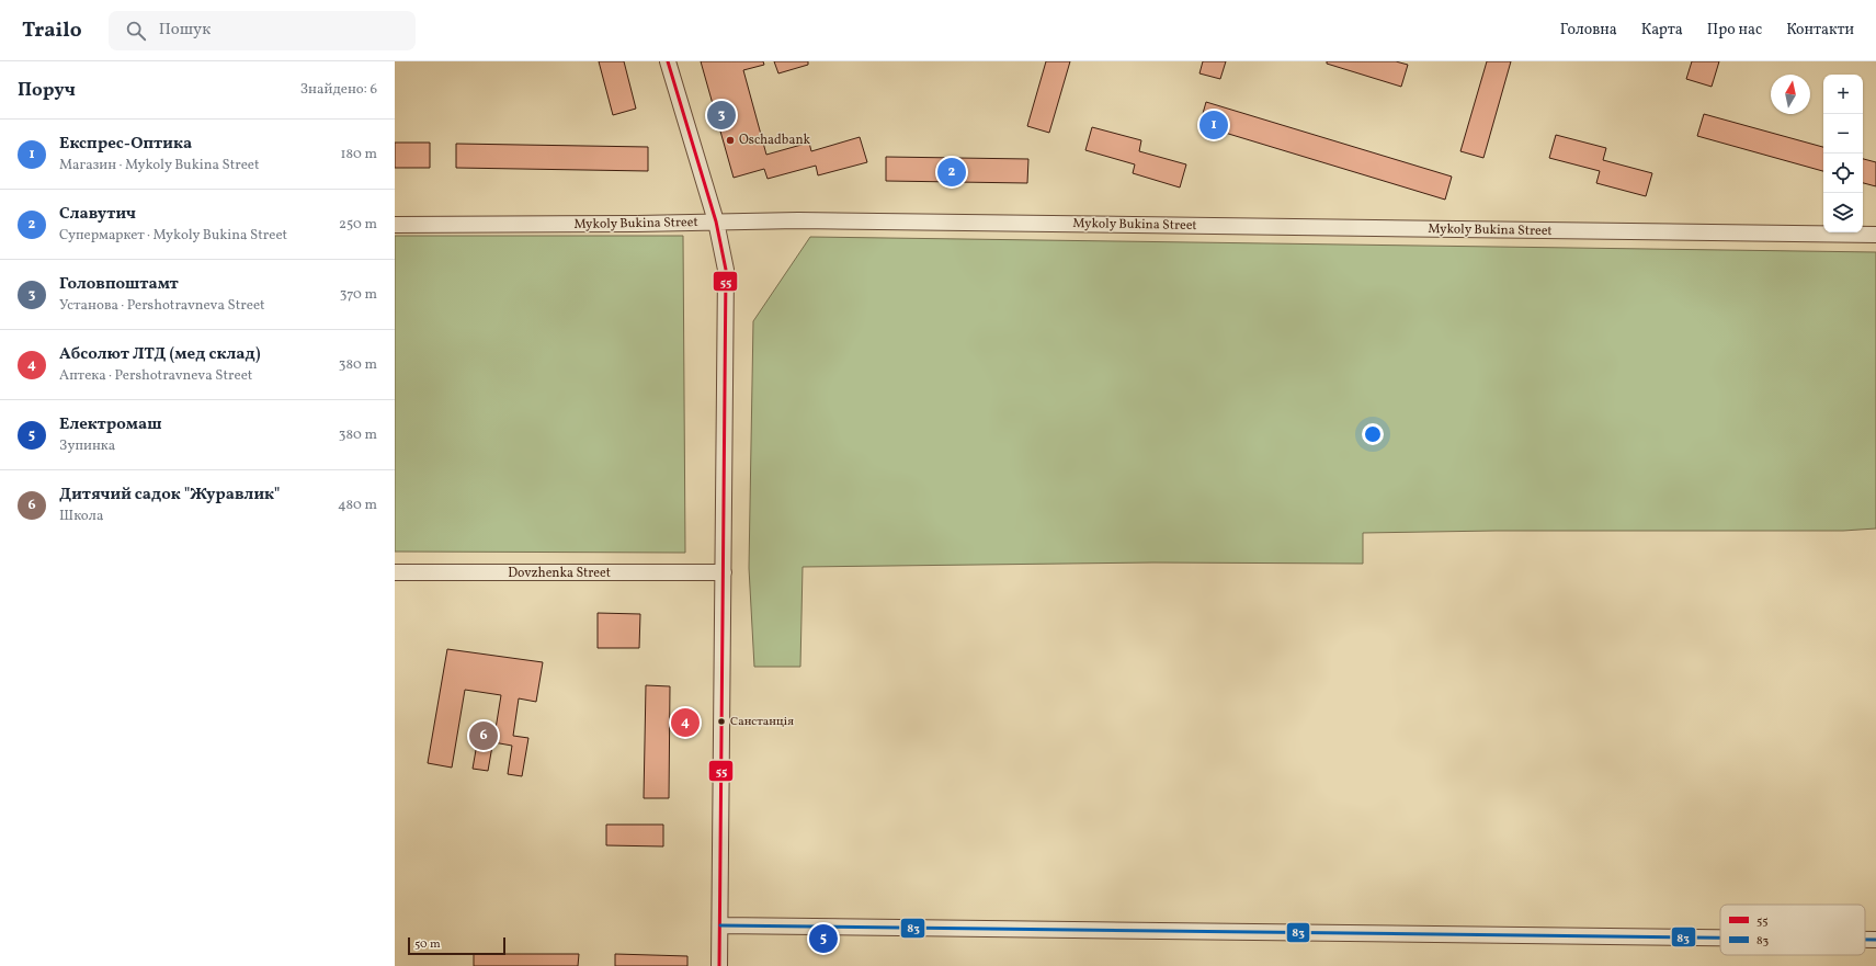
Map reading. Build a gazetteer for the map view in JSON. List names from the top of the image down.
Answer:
{
  "streets": {
    "street": ["Mykoly Bukina Street", "Dovzhenka Street"]
  },
  "places": ["Oschadbank", "Санстанція"],
  "lines": ["transit line 55", "transit line 83"],
  "legend": ["55", "83"],
  "scale_bar": "50 m",
  "north": "top",
  "page": {
    "header": "Trailo",
    "search": "Пошук",
    "nav": [
      "Головна",
      "Карта",
      "Про нас",
      "Контакти"
    ],
    "heading": ["Поруч", "Знайдено: 6"],
    "map_buttons": ["+", "−"],
    "pins": [
      "3",
      "1",
      "2",
      "4",
      "6",
      "5"
    ],
    "list": [
      {
        "mark": "1",
        "name": "Експрес-Оптика",
        "note": "Магазин · Mykoly Bukina Street",
        "value": "180 m"
      },
      {
        "mark": "2",
        "name": "Славутич",
        "note": "Супермаркет · Mykoly Bukina Street",
        "value": "250 m"
      },
      {
        "mark": "3",
        "name": "Головпоштамт",
        "note": "Установа · Pershotravneva Street",
        "value": "370 m"
      },
      {
        "mark": "4",
        "name": "Абсолют ЛТД (мед склад)",
        "note": "Аптека · Pershotravneva Street",
        "value": "380 m"
      },
      {
        "mark": "5",
        "name": "Електромаш",
        "note": "Зупинка",
        "value": "380 m"
      },
      {
        "mark": "6",
        "name": "Дитячий садок \"Журавлик\"",
        "note": "Школа",
        "value": "480 m"
      }
    ],
    "scale": "50 m"
  }
}
